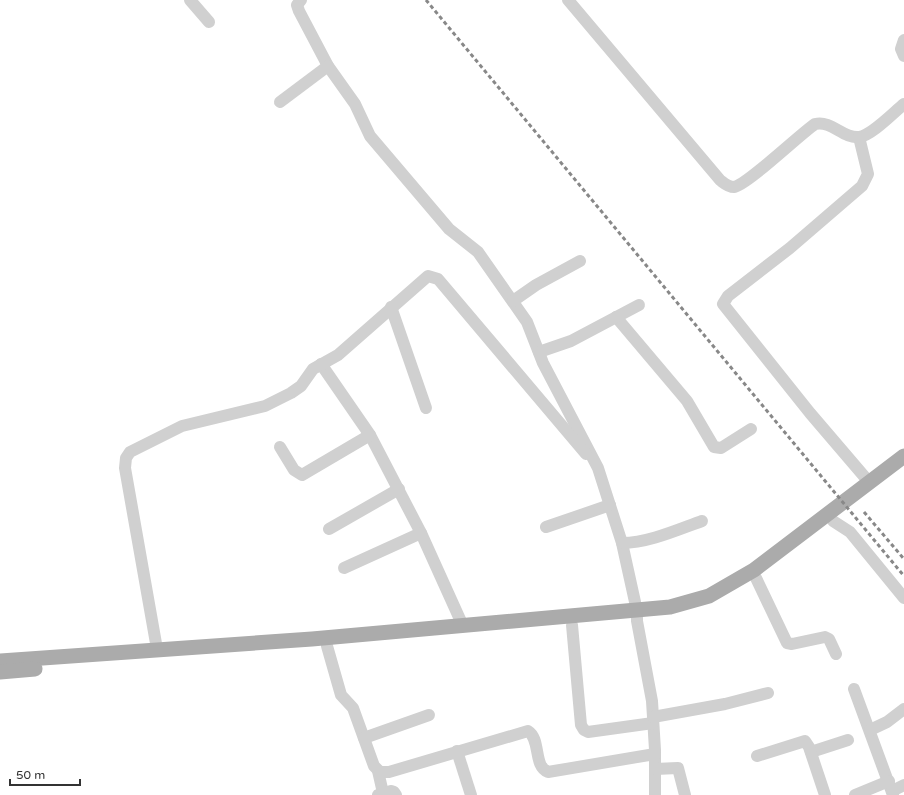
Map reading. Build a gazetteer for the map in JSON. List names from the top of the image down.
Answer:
{
  "scale_bar": "50 m"
}
